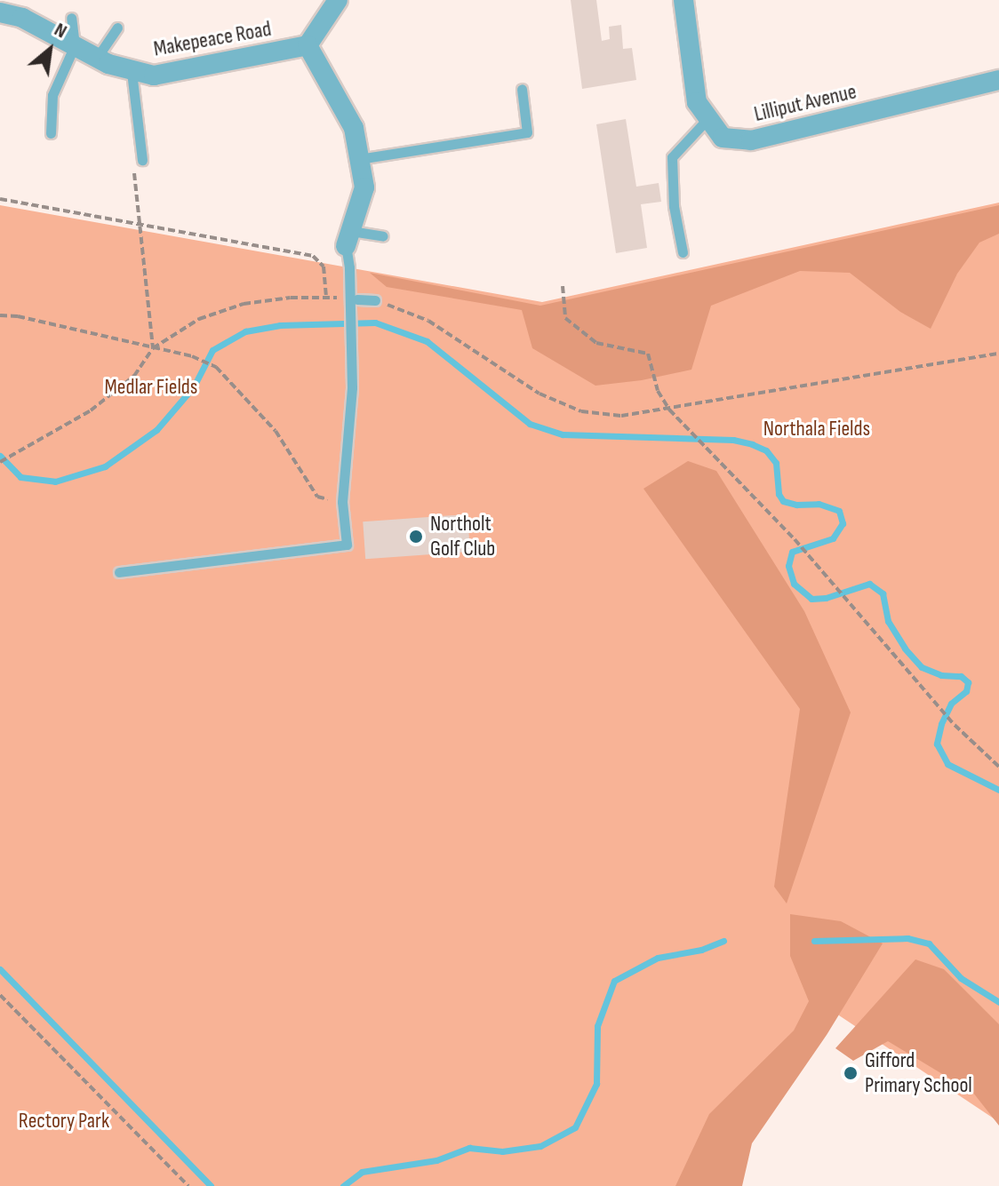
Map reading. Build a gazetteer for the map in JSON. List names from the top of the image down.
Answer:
{
  "streets": {
    "street": ["Makepeace Road", "Lilliput Avenue"]
  },
  "parks": ["Medlar Fields", "Northala Fields", "Rectory Park"],
  "places": ["Northolt Golf Club", "Gifford Primary School"],
  "north": "top right"
}
